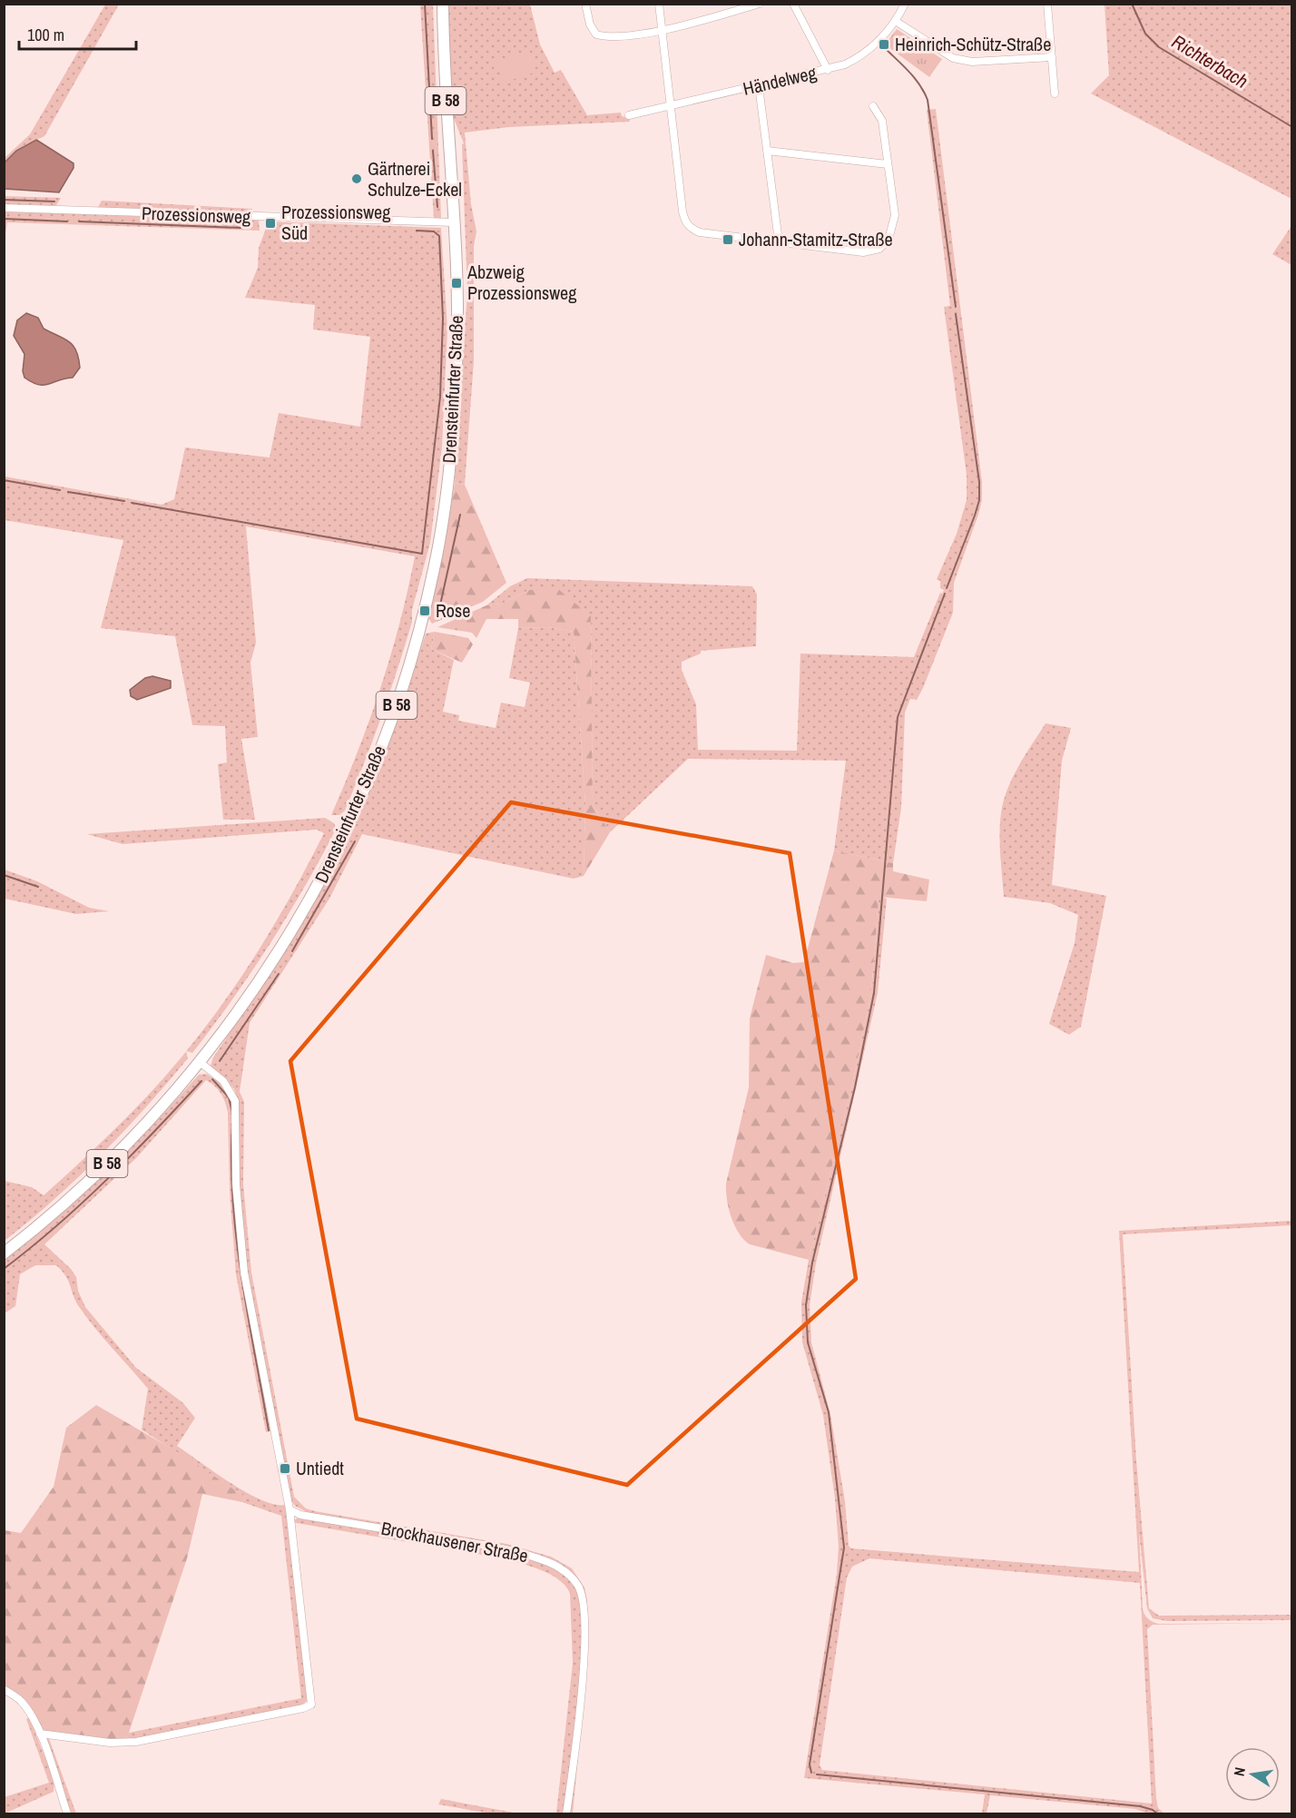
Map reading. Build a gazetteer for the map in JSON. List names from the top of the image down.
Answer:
{
  "streets": {
    "main road": ["B 58", "Drensteinfurter Straße"],
    "street": ["Händelweg", "Prozessionsweg", "Brockhausener Straße"]
  },
  "crossings": [
    ["Prozessionsweg", "Drensteinfurter Straße"]
  ],
  "water": ["Richterbach"],
  "places": {
    "transit": [
      "Heinrich-Schütz-Straße",
      "Prozessionsweg Süd",
      "Johann-Stamitz-Straße",
      "Abzweig Prozessionsweg",
      "Rose",
      "Untiedt"
    ],
    "other": ["Gärtnerei Schulze-Eckel"]
  },
  "scale_bar": "100 m",
  "north": "left"
}
